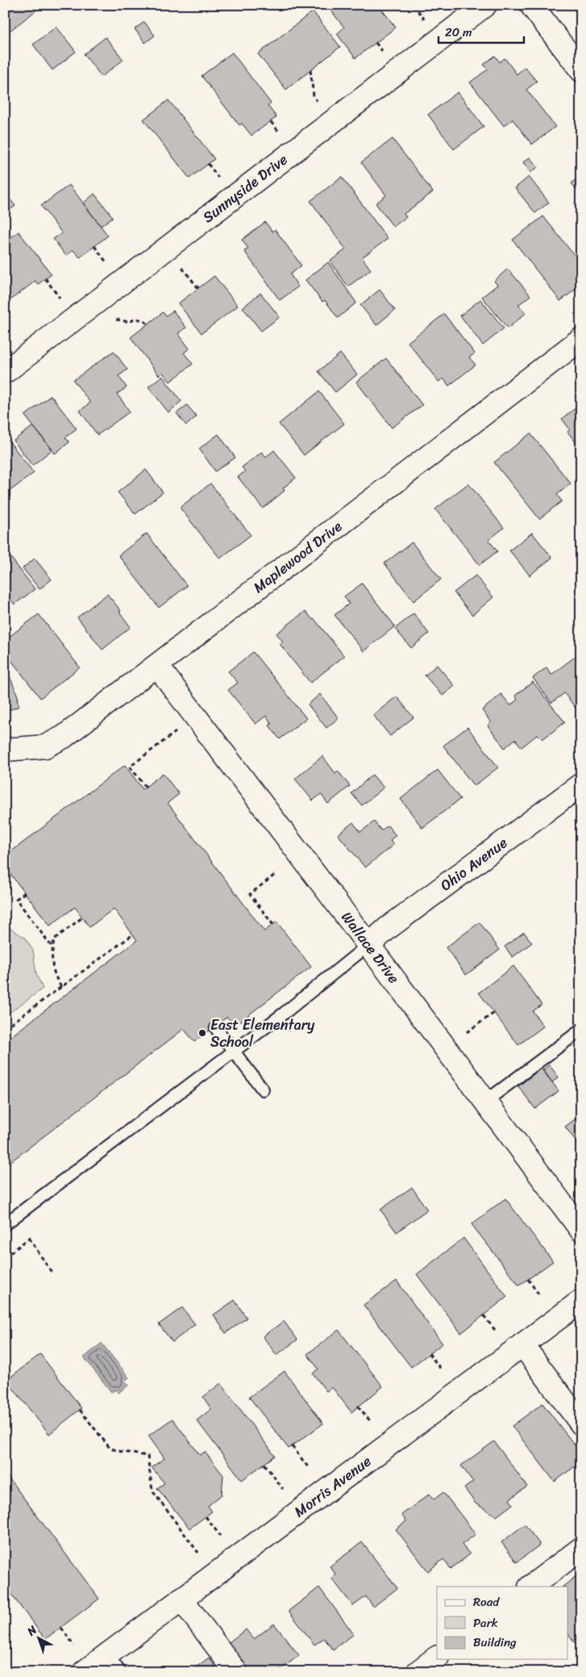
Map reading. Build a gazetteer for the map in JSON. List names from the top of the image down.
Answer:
{
  "streets": {
    "street": [
      "Sunnyside Drive",
      "Maplewood Drive",
      "Ohio Avenue",
      "Wallace Drive",
      "Morris Avenue"
    ]
  },
  "crossings": [
    ["Maplewood Drive", "Wallace Drive"],
    ["Ohio Avenue", "Wallace Drive"]
  ],
  "places": ["East Elementary School"],
  "legend": ["Road", "Park", "Building"],
  "scale_bar": "20 m",
  "north": "top left"
}
